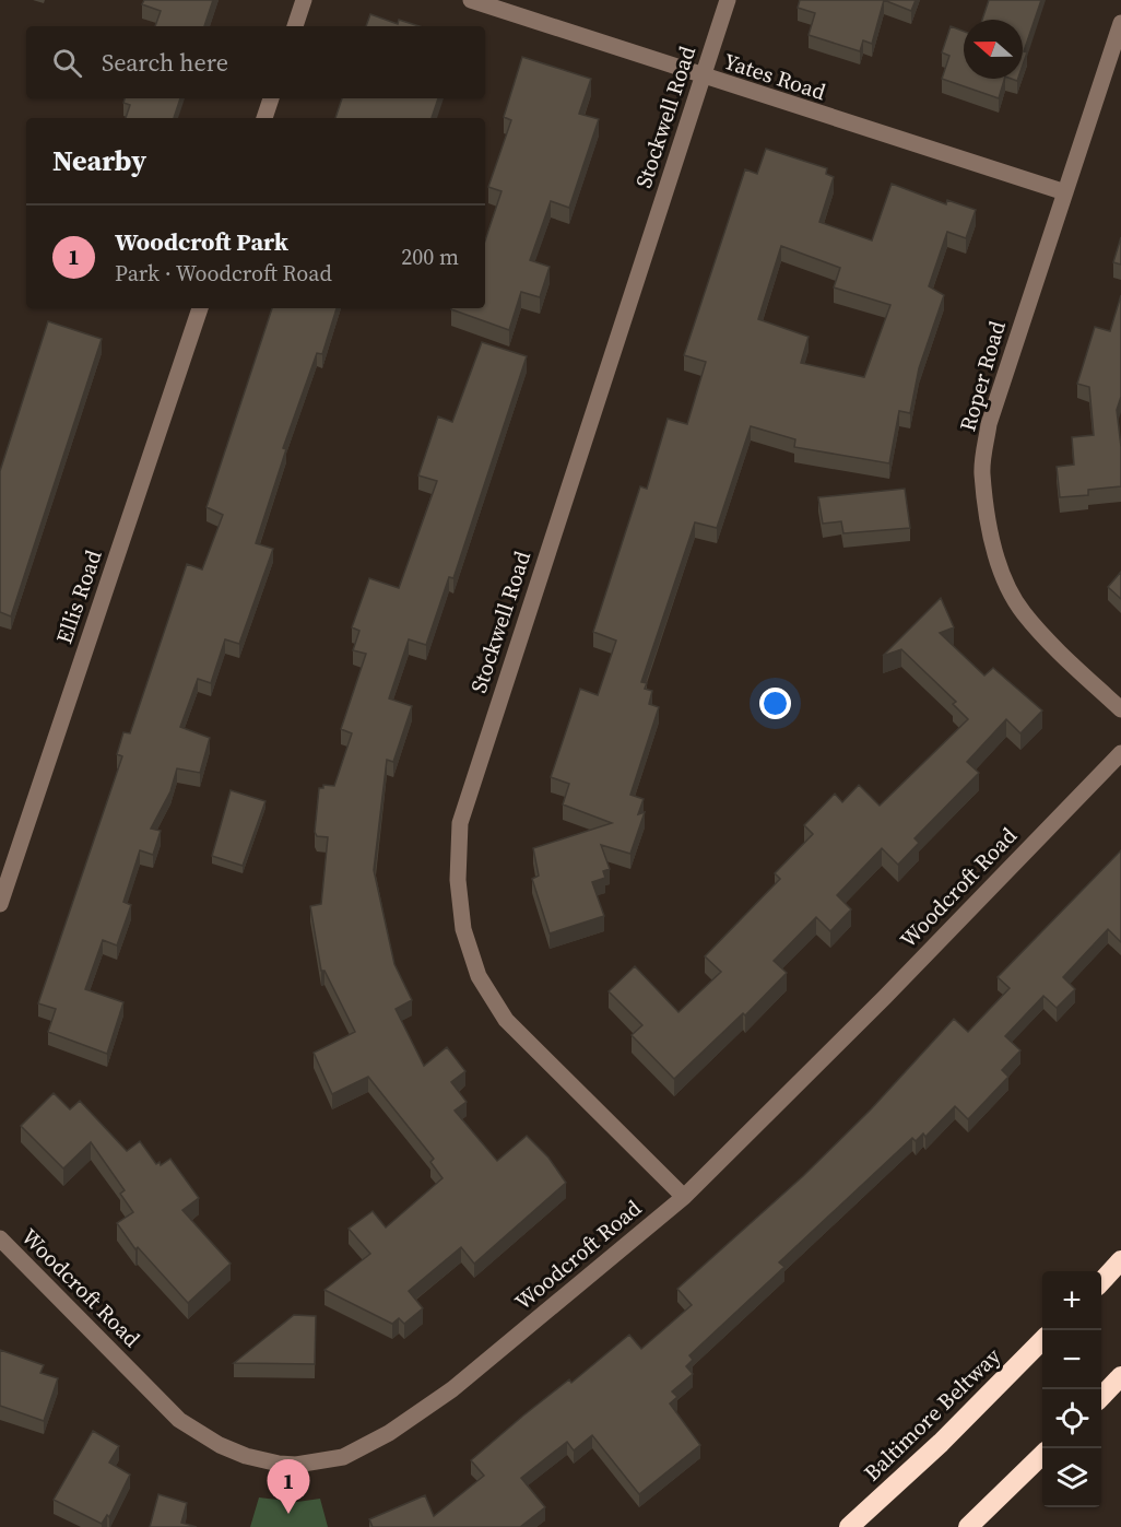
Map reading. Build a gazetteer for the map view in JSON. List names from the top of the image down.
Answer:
{
  "streets": {
    "highway": ["Baltimore Beltway"],
    "street": [
      "Yates Road",
      "Stockwell Road",
      "Roper Road",
      "Ellis Road",
      "Woodcroft Road"
    ]
  },
  "crossings": [
    ["Yates Road", "Stockwell Road"],
    ["Yates Road", "Roper Road"],
    ["Stockwell Road", "Woodcroft Road"]
  ],
  "north": "left",
  "page": {
    "search": "Search here",
    "heading": "Nearby",
    "list": [
      {
        "mark": "1",
        "name": "Woodcroft Park",
        "note": "Park · Woodcroft Road",
        "value": "200 m"
      }
    ],
    "map_buttons": ["+", "−"],
    "pins": "1"
  }
}
